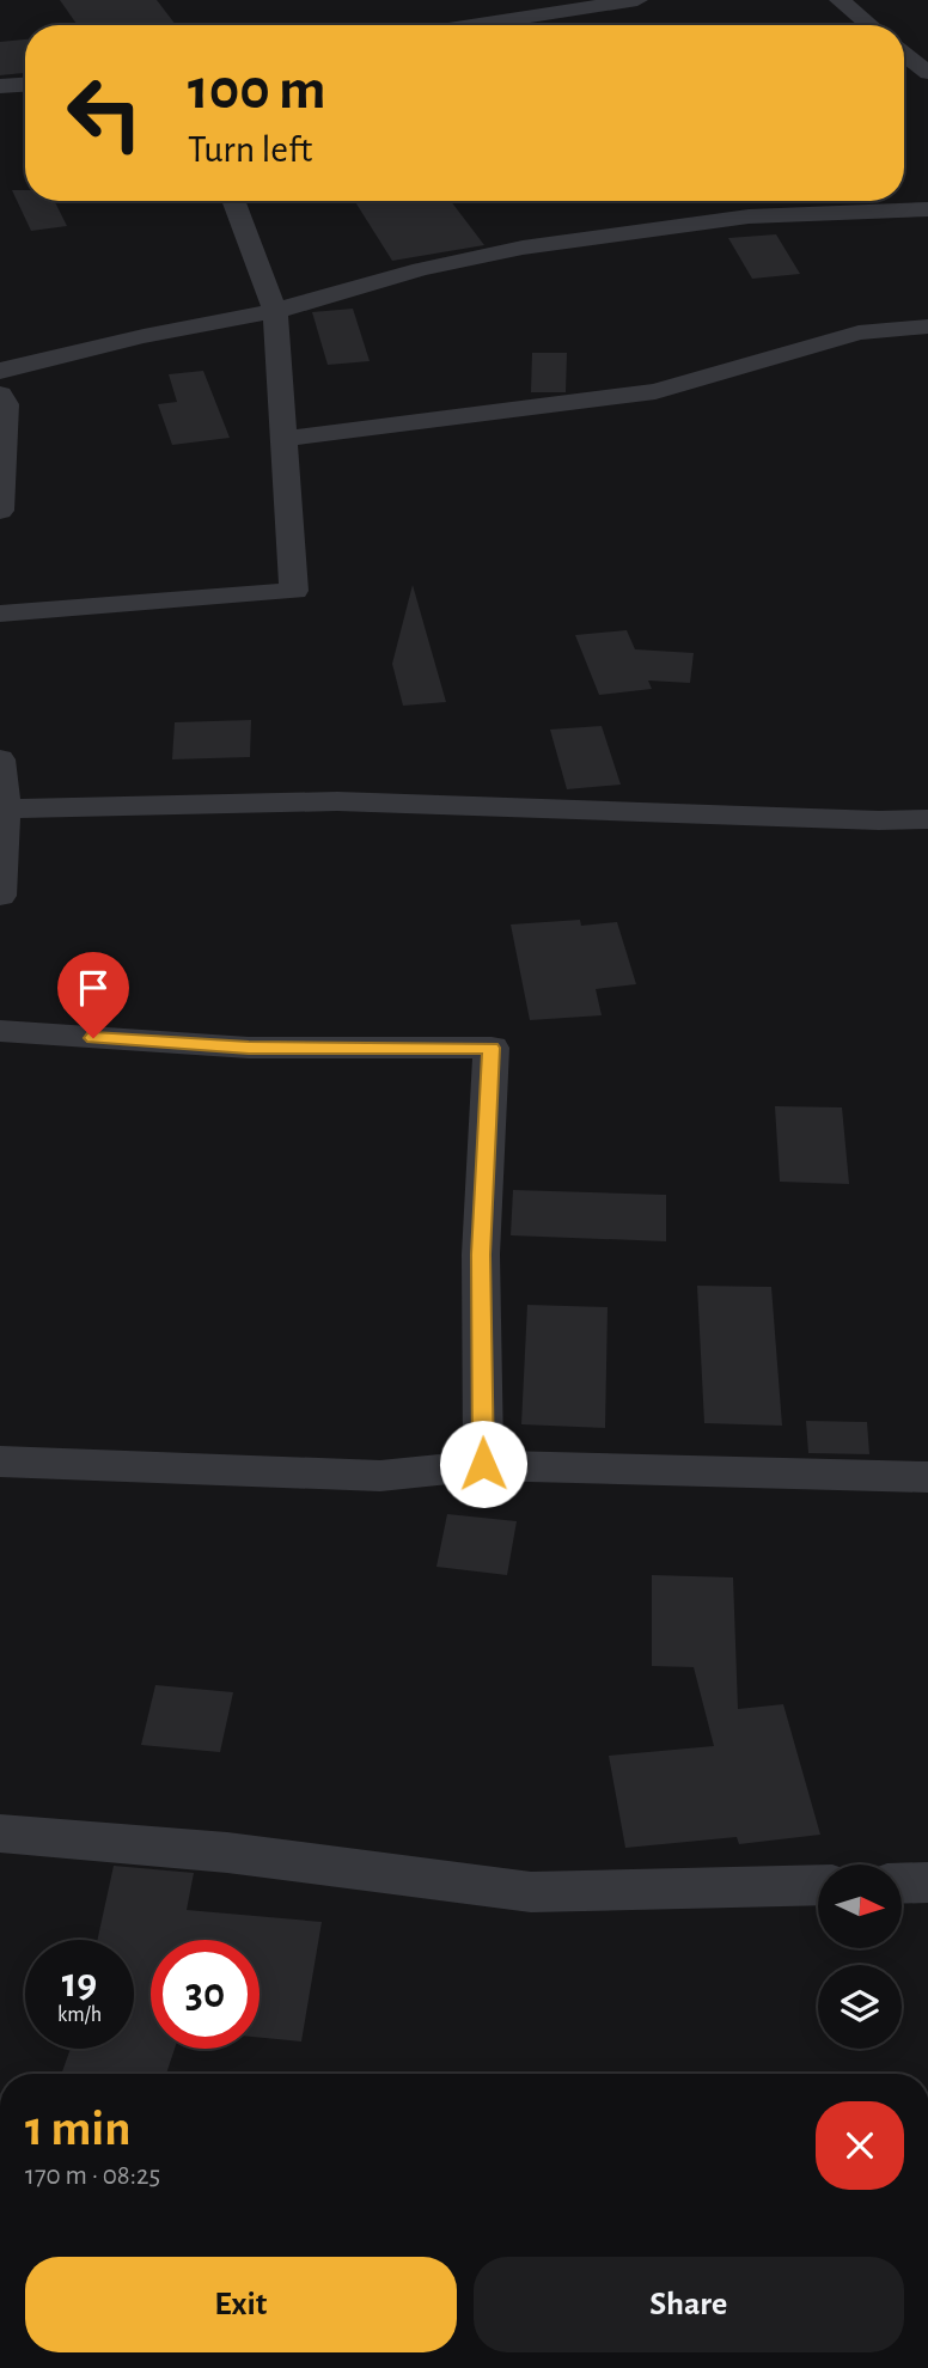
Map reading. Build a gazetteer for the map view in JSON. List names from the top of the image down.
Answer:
{
  "north": "right",
  "page": {
    "turn": ["100 m", "Turn left"],
    "speed": "19 km/h",
    "limit": "30",
    "heading": ["1 min", "170 m · 08:25"],
    "buttons": ["Exit", "Share"]
  }
}
